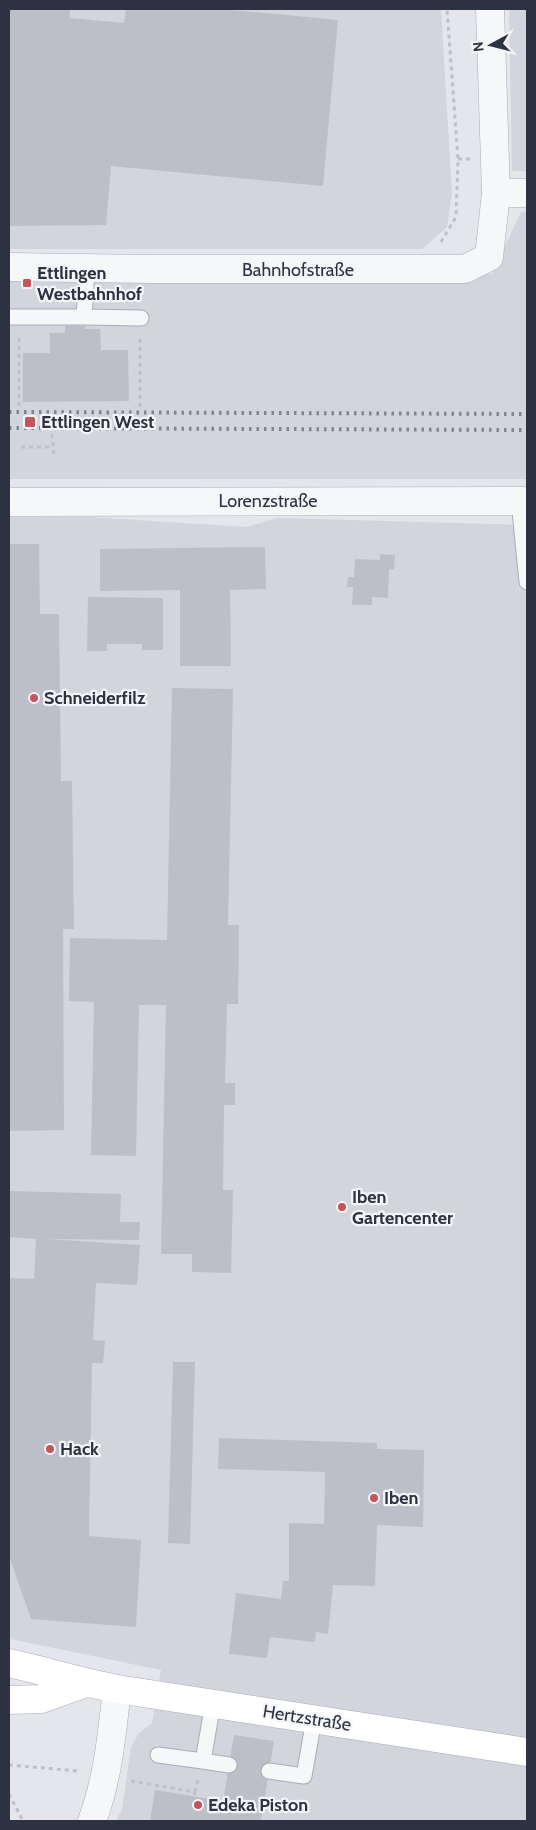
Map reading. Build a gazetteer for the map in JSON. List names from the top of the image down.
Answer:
{
  "streets": {
    "street": ["Bahnhofstraße", "Lorenzstraße", "Hertzstraße"]
  },
  "places": {
    "transit": ["Ettlingen Westbahnhof", "Ettlingen West"],
    "other": [
      "Schneiderfilz",
      "Iben Gartencenter",
      "Hack",
      "Iben",
      "Edeka Piston"
    ]
  },
  "north": "left"
}
